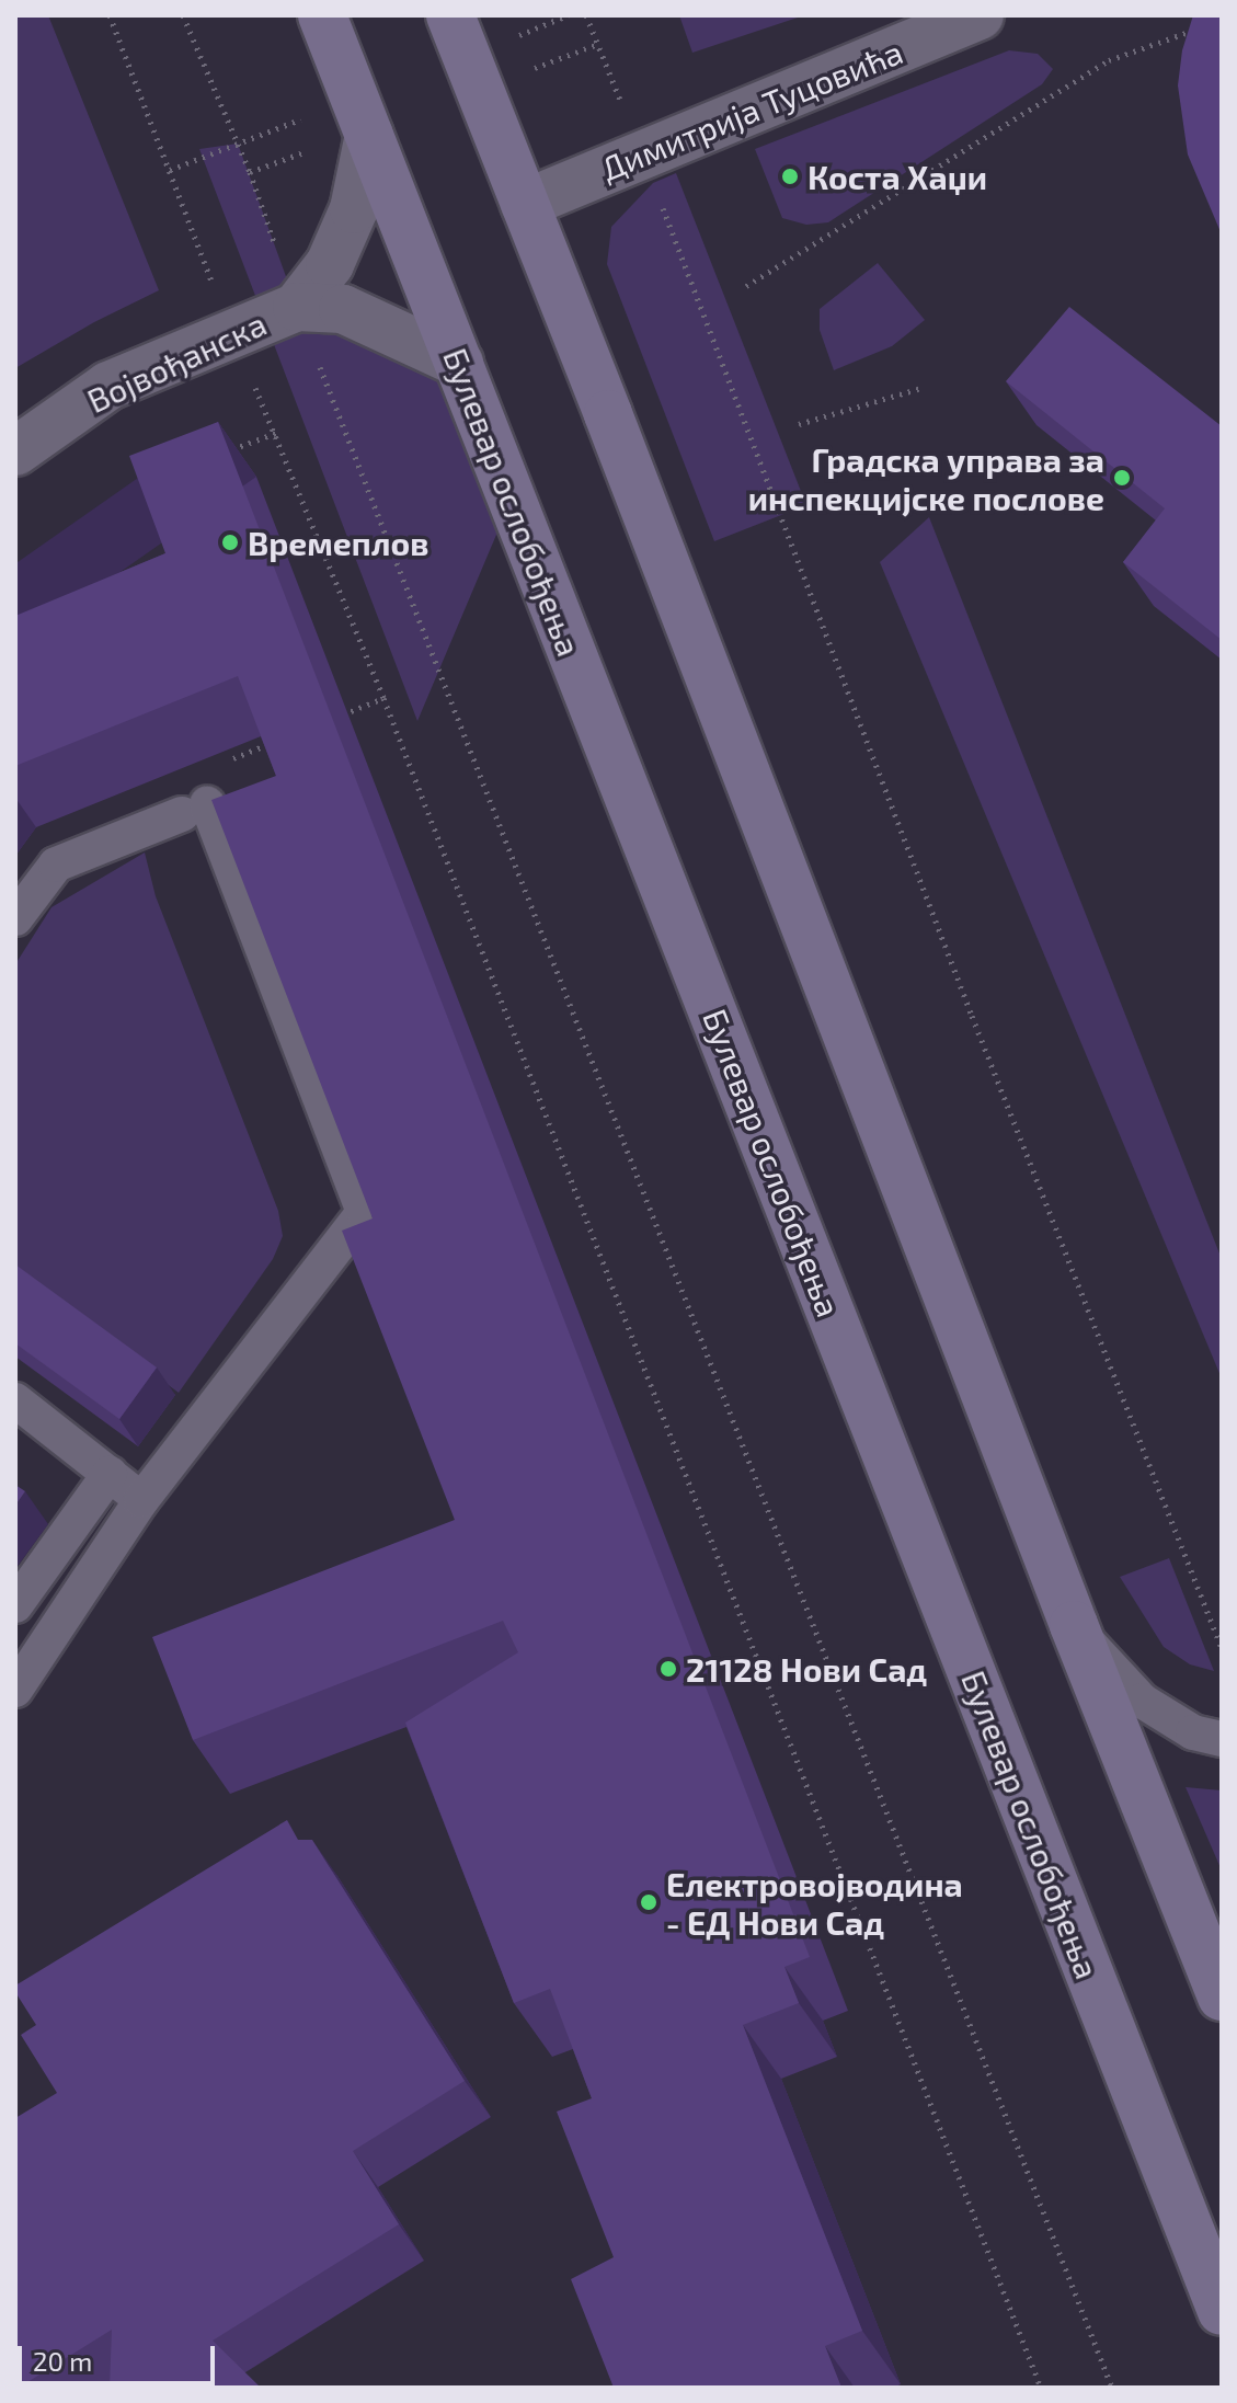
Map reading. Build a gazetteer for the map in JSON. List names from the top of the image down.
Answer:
{
  "streets": {
    "main road": ["Булевар ослобођења"],
    "street": ["Димитрија Туцовића", "Војвођанска"]
  },
  "crossings": [
    ["Војвођанска", "Булевар ослобођења"]
  ],
  "places": [
    "Коста Хаџи",
    "Градска управа за инспекцијске послове",
    "Времеплов",
    "21128 Нови Сад",
    "Електровојводина - ЕД Нови Сад"
  ],
  "scale_bar": "20 m"
}
